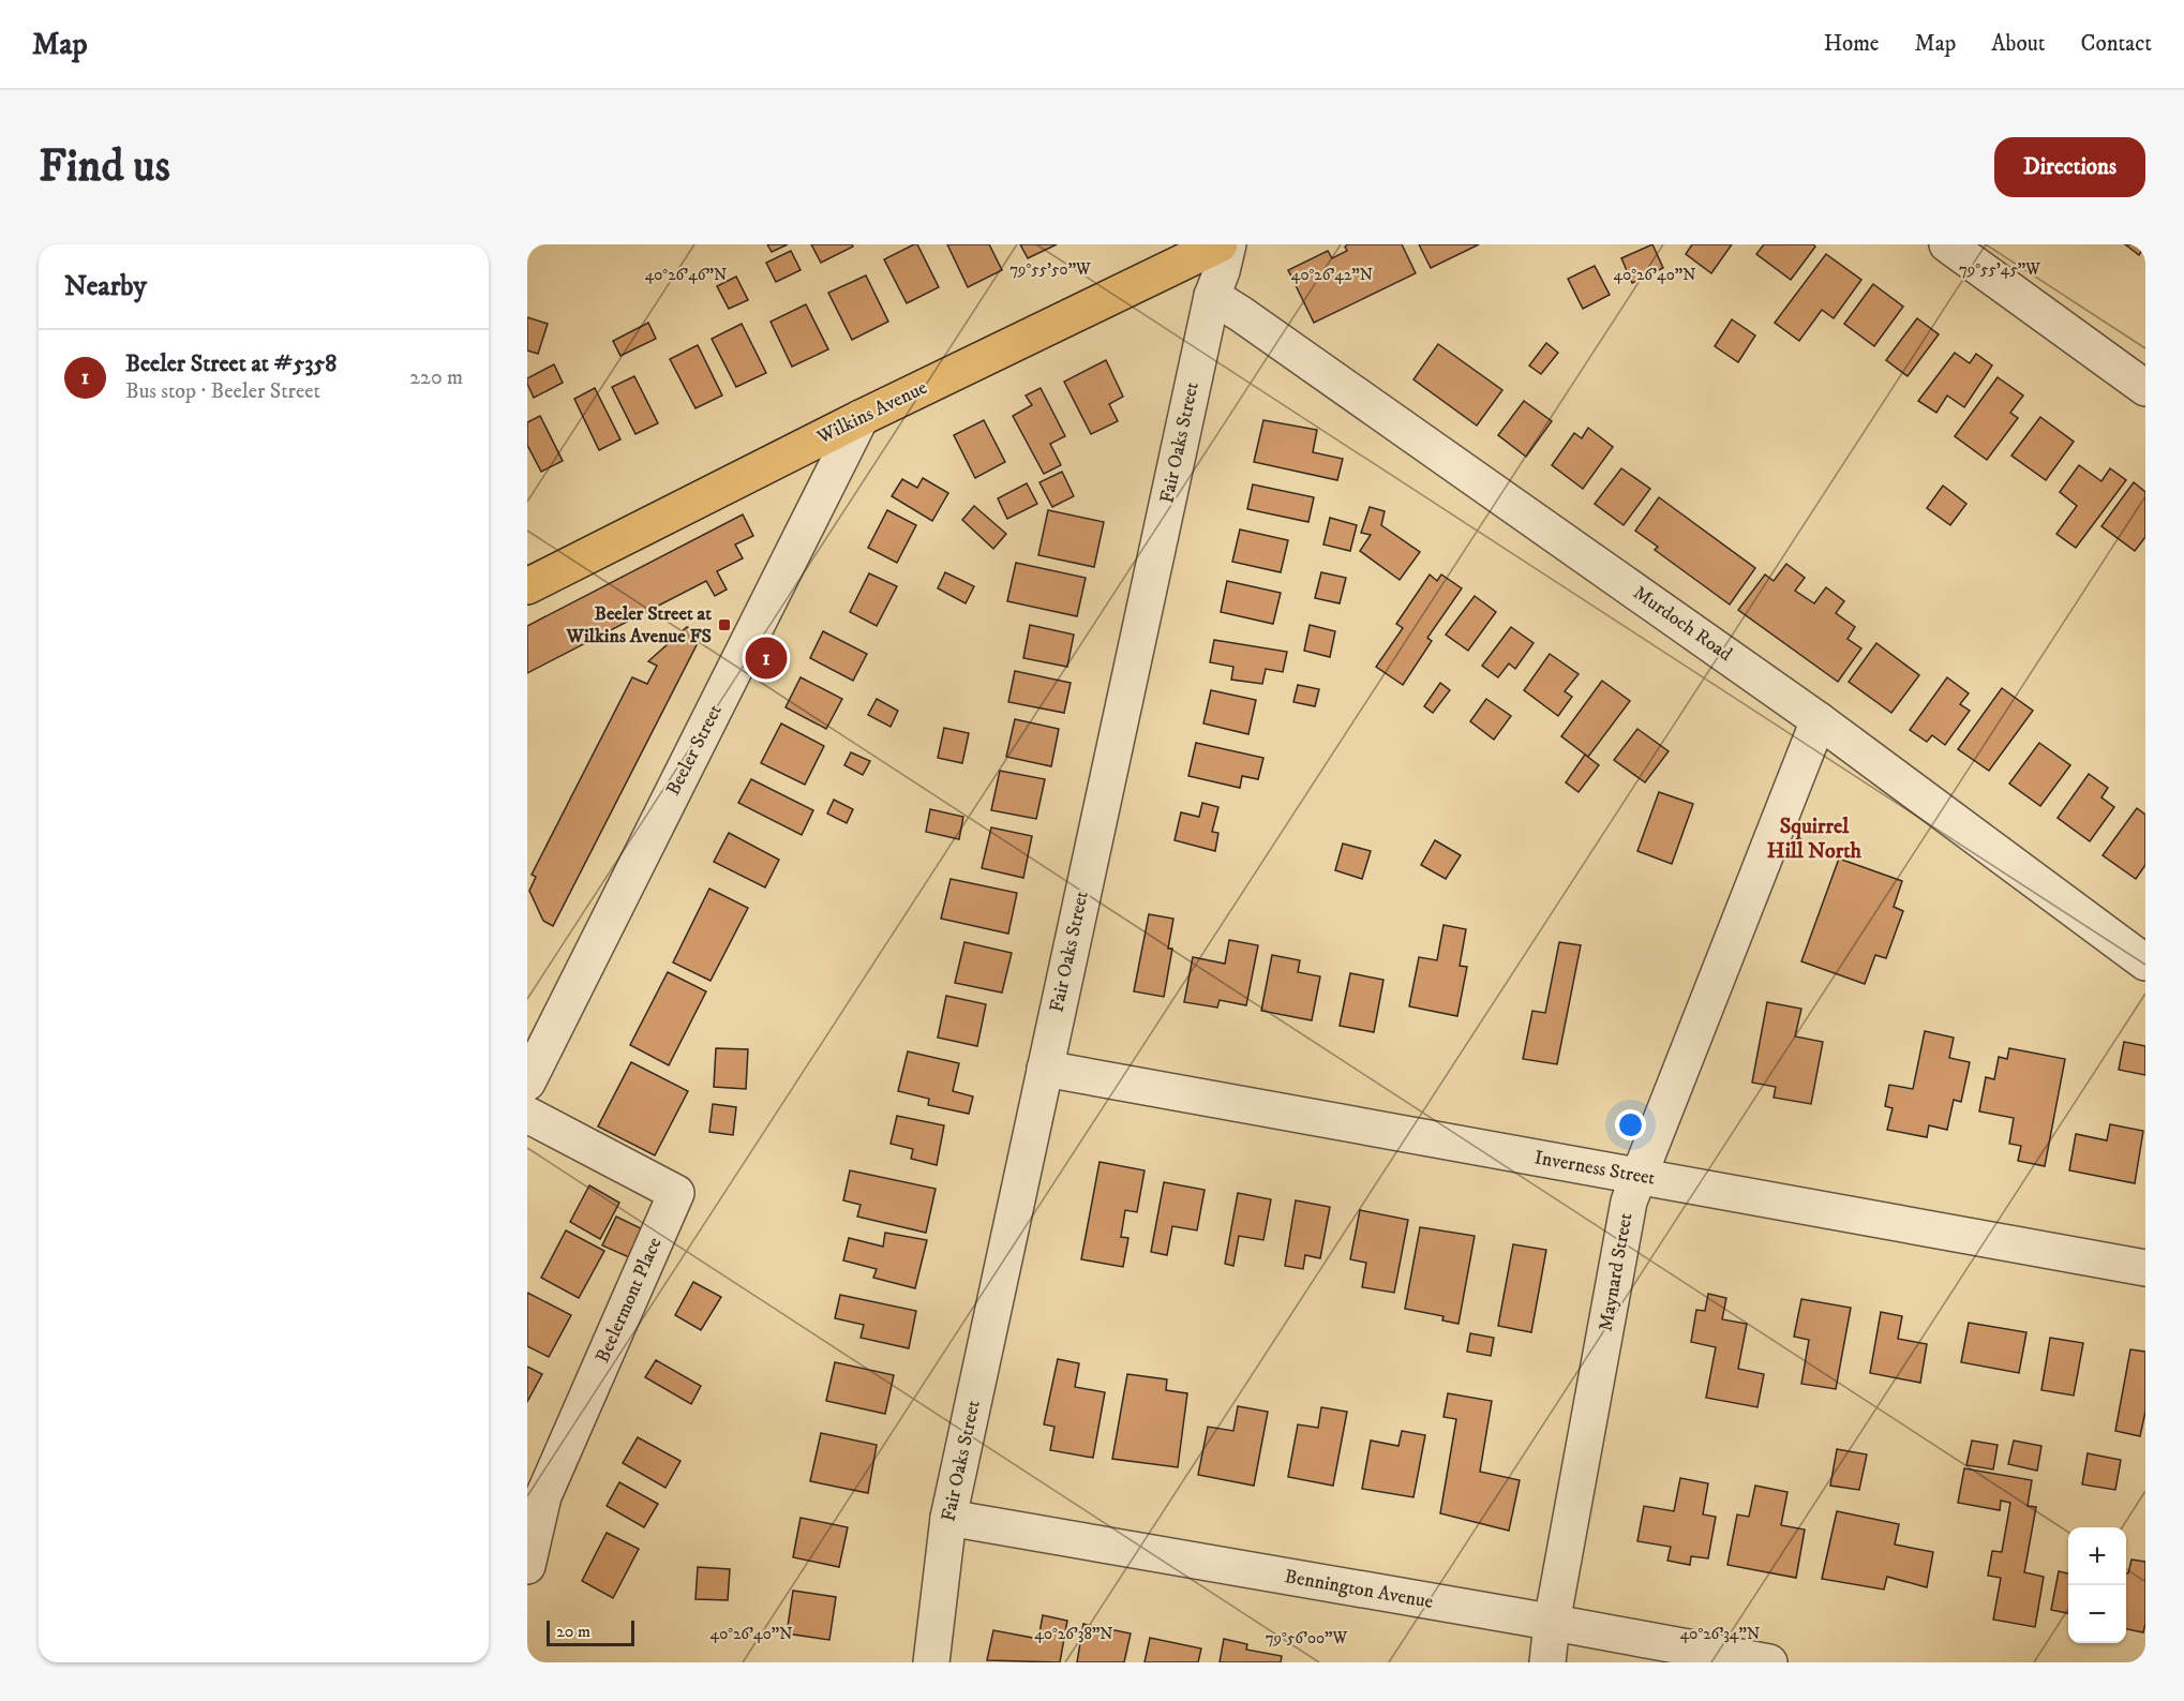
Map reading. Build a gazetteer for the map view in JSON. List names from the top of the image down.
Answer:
{
  "streets": {
    "main road": ["Wilkins Avenue"],
    "street": [
      "Fair Oaks Street",
      "Murdoch Road",
      "Beeler Street",
      "Inverness Street",
      "Maynard Street",
      "Beelermont Place",
      "Bennington Avenue"
    ]
  },
  "crossings": [
    ["Wilkins Avenue", "Beeler Street"],
    ["Fair Oaks Street", "Murdoch Road"],
    ["Fair Oaks Street", "Inverness Street"],
    ["Fair Oaks Street", "Bennington Avenue"],
    ["Murdoch Road", "Maynard Street"],
    ["Inverness Street", "Maynard Street"],
    ["Maynard Street", "Bennington Avenue"]
  ],
  "districts": ["Squirrel Hill North"],
  "places": {
    "transit": ["Beeler Street at Wilkins Avenue FS"]
  },
  "scale_bar": "20 m",
  "page": {
    "header": "Map",
    "nav": [
      "Home",
      "Map",
      "About",
      "Contact"
    ],
    "buttons": "Directions",
    "title": "Find us",
    "heading": "Nearby",
    "list": [
      {
        "mark": "1",
        "name": "Beeler Street at #5358",
        "note": "Bus stop · Beeler Street",
        "value": "220 m"
      }
    ],
    "pins": "1",
    "map_buttons": ["+", "−"],
    "scale": "20 m"
  },
  "coordinates": [
    "79°55'50\"W",
    "79°55'45\"W",
    "40°26'46\"N",
    "40°26'42\"N",
    "40°26'40\"N",
    "40°26'38\"N",
    "40°26'34\"N",
    "79°56'00\"W"
  ]
}
